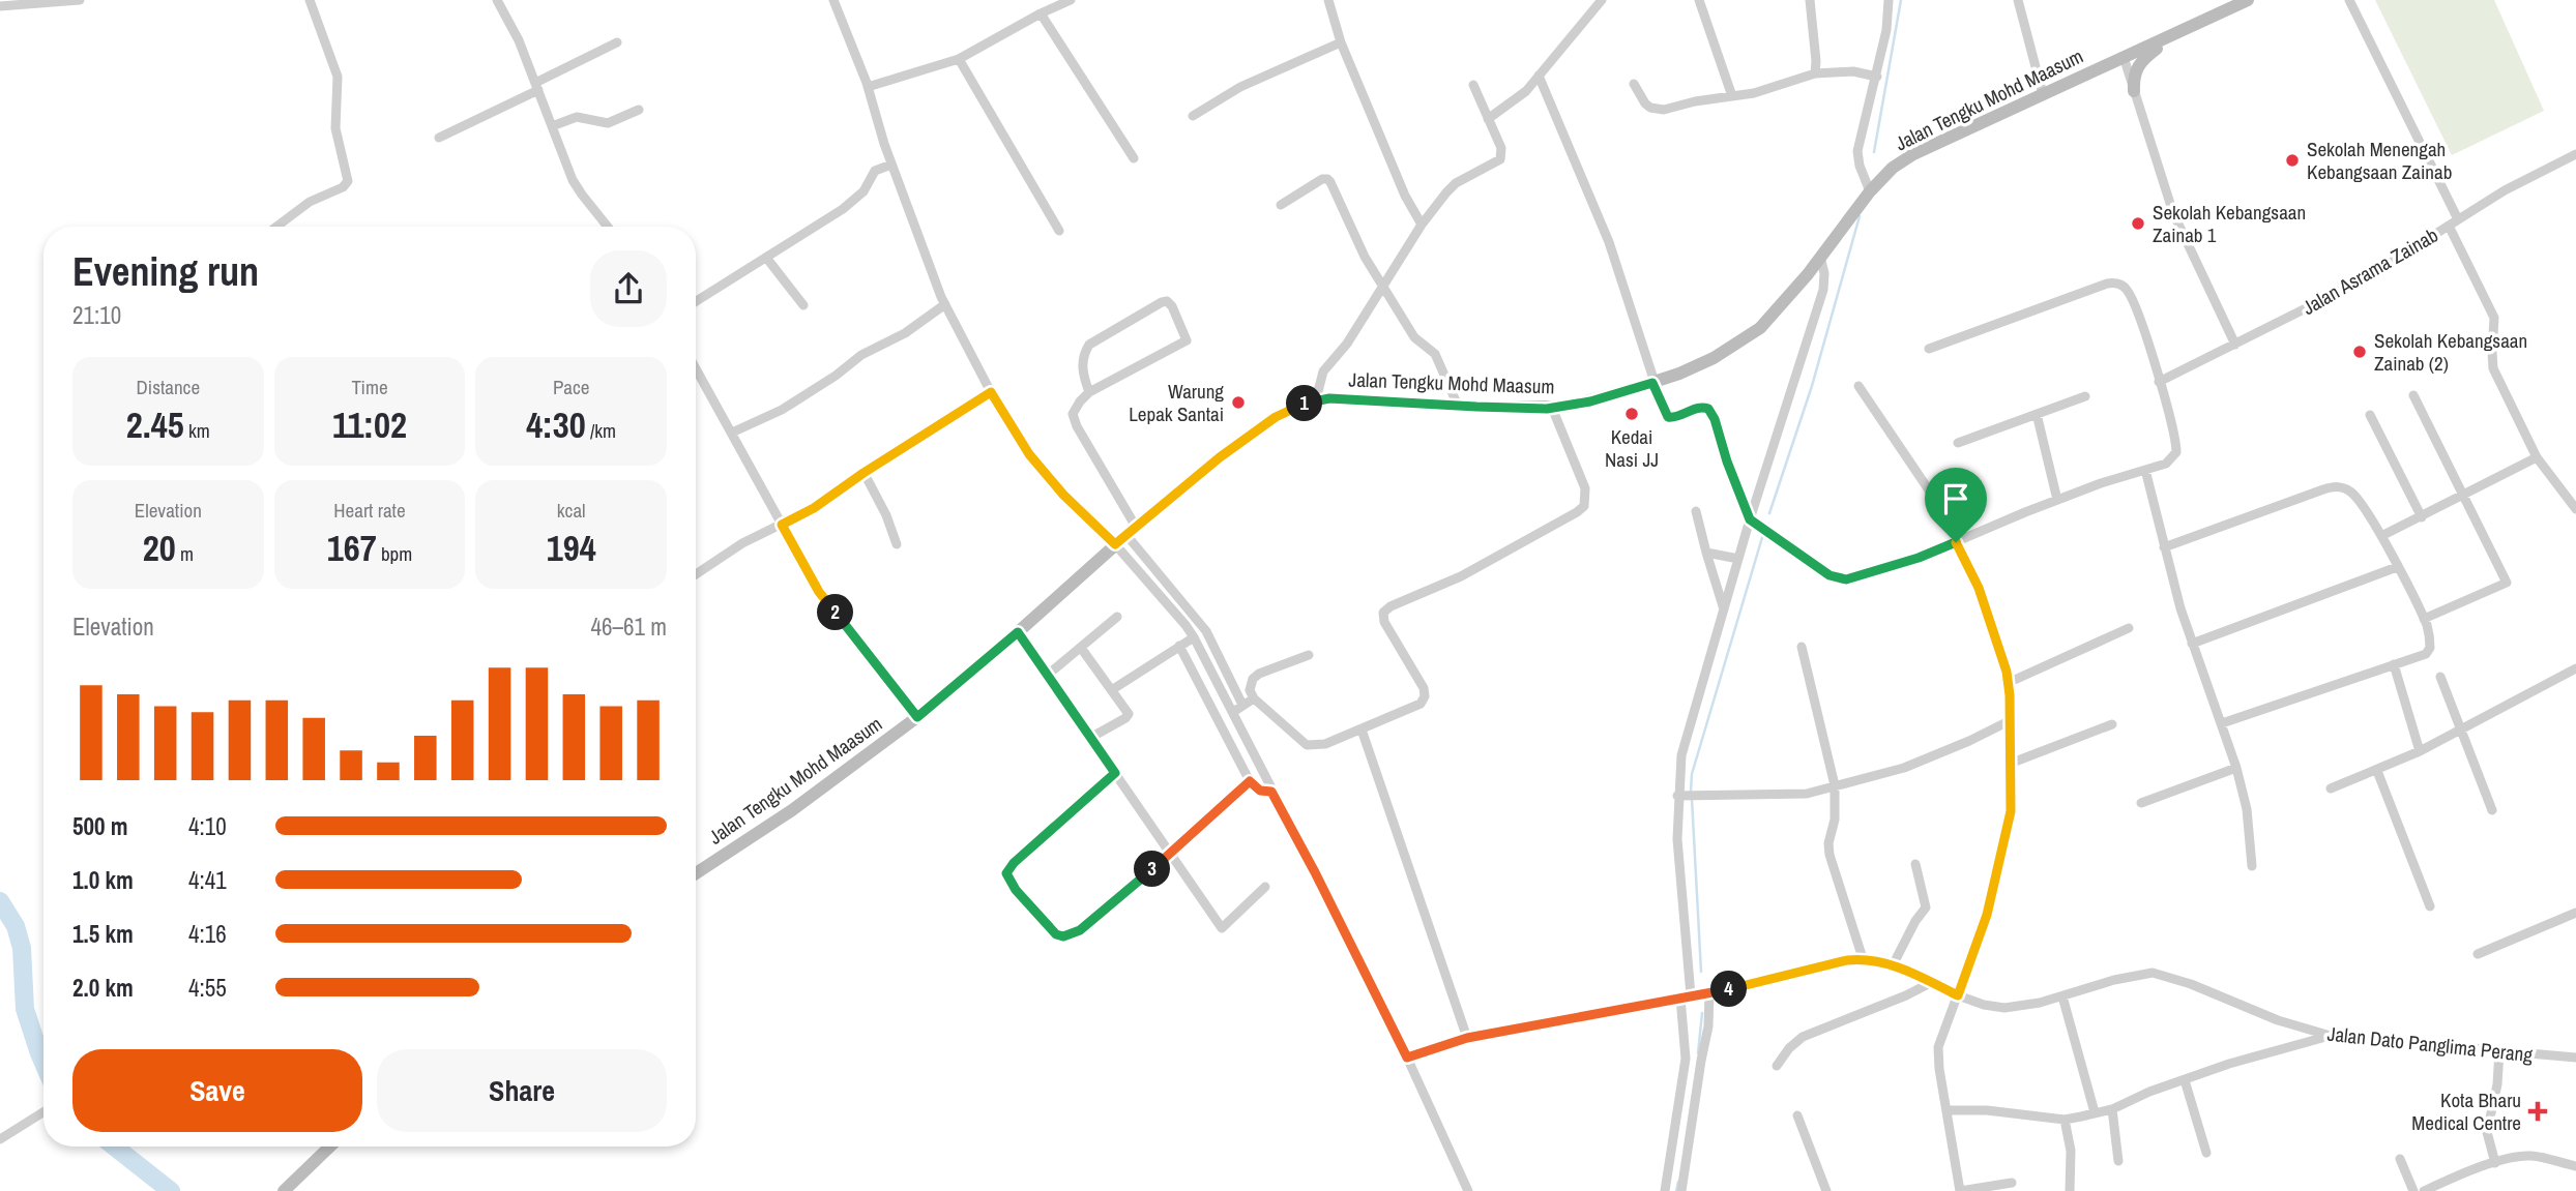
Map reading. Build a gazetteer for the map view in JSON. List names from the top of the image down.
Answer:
{
  "streets": {
    "main road": ["Jalan Tengku Mohd Maasum"],
    "street": ["Jalan Asrama Zainab", "Jalan Dato Panglima Perang"]
  },
  "places": {
    "other": [
      "Sekolah Menengah Kebangsaan Zainab",
      "Sekolah Kebangsaan Zainab 1",
      "Sekolah Kebangsaan Zainab (2)",
      "Warung Lepak Santai",
      "Kedai Nasi JJ"
    ],
    "health": ["Kota Bharu Medical Centre"]
  },
  "page": {
    "heading": ["Evening run", "21:10"],
    "stats": [
      ["Distance", "2.45 km"],
      ["Time", "11:02"],
      ["Pace", "4:30 /km"],
      ["Elevation", "20 m"],
      ["Heart rate", "167 bpm"],
      ["kcal", "194"]
    ],
    "pins": [
      "1",
      "2",
      "3",
      "4"
    ],
    "chart": ["Elevation", "46–61 m"],
    "list": [
      {
        "name": "500 m",
        "note": "4:10"
      },
      {
        "name": "1.0 km",
        "note": "4:41"
      },
      {
        "name": "1.5 km",
        "note": "4:16"
      },
      {
        "name": "2.0 km",
        "note": "4:55"
      }
    ],
    "buttons": ["Save", "Share"]
  }
}
